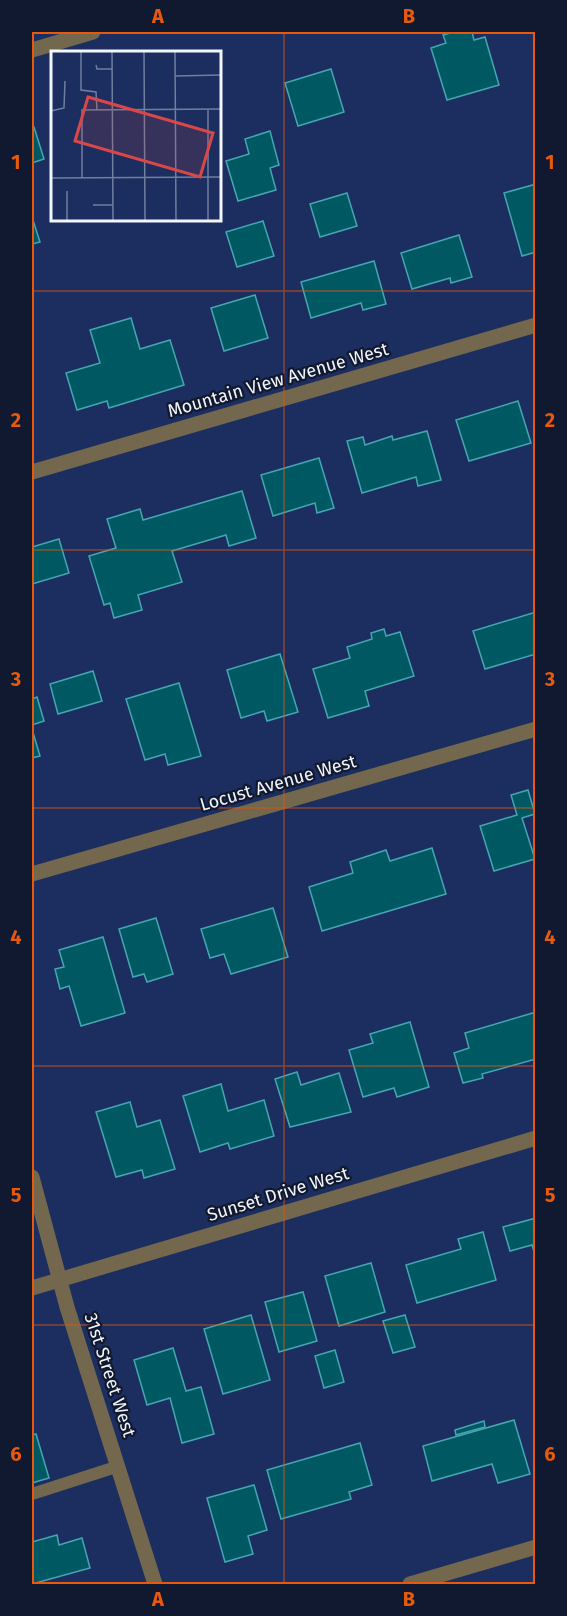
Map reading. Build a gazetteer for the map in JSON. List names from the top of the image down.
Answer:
{
  "streets": {
    "street": [
      "Mountain View Avenue West",
      "Locust Avenue West",
      "Sunset Drive West",
      "31st Street West"
    ]
  },
  "crossings": [
    ["Sunset Drive West", "31st Street West"]
  ],
  "grid": {
    "columns": ["A", "B"],
    "rows": [
      "1",
      "2",
      "3",
      "4",
      "5",
      "6"
    ]
  }
}
